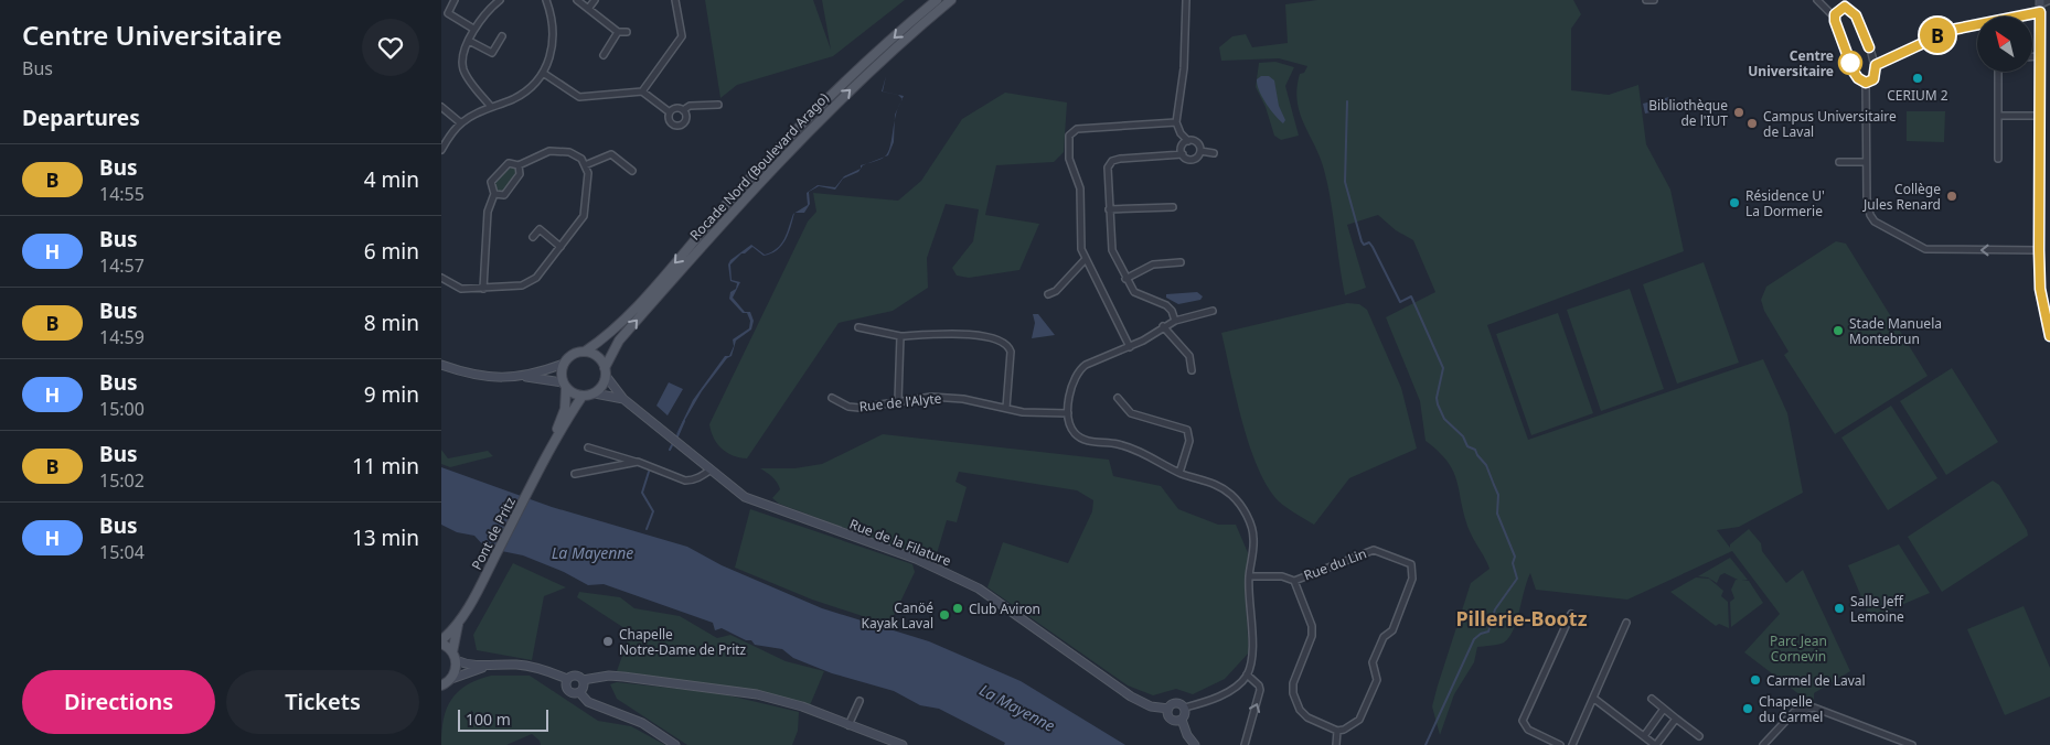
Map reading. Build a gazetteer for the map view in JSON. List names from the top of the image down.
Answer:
{
  "streets": {
    "main road": ["Rocade Nord (Boulevard Arago)", "Pont de Pritz"],
    "street": ["Rue de l'Alyte", "Rue de la Filature", "Rue du Lin"]
  },
  "crossings": [
    ["Rocade Nord (Boulevard Arago)", "Pont de Pritz"],
    ["Rocade Nord (Boulevard Arago)", "Rue de la Filature"],
    ["Pont de Pritz", "Rue de la Filature"]
  ],
  "districts": ["Pillerie-Bootz"],
  "water": ["La Mayenne"],
  "parks": ["Parc Jean Cornevin"],
  "places": [
    "Centre Universitaire",
    "CERIUM 2",
    "Bibliothèque de l'IUT",
    "Campus Universitaire de Laval",
    "Collège Jules Renard",
    "Résidence U' La Dormerie",
    "Stade Manuela Montebrun",
    "Club Aviron",
    "Salle Jeff Lemoine",
    "Canöé Kayak Laval",
    "Chapelle Notre-Dame de Pritz",
    "Carmel de Laval",
    "Chapelle du Carmel"
  ],
  "lines": ["bus line B"],
  "scale_bar": "100 m",
  "north": "top left",
  "page": {
    "heading": [
      ["Centre Universitaire", "Bus"],
      "Departures"
    ],
    "on_map": "B",
    "list": [
      {
        "mark": "B",
        "name": "Bus",
        "note": "14:55",
        "value": "4 min"
      },
      {
        "mark": "H",
        "name": "Bus",
        "note": "14:57",
        "value": "6 min"
      },
      {
        "mark": "B",
        "name": "Bus",
        "note": "14:59",
        "value": "8 min"
      },
      {
        "mark": "H",
        "name": "Bus",
        "note": "15:00",
        "value": "9 min"
      },
      {
        "mark": "B",
        "name": "Bus",
        "note": "15:02",
        "value": "11 min"
      },
      {
        "mark": "H",
        "name": "Bus",
        "note": "15:04",
        "value": "13 min"
      }
    ],
    "buttons": ["Directions", "Tickets"],
    "scale": "100 m"
  }
}
